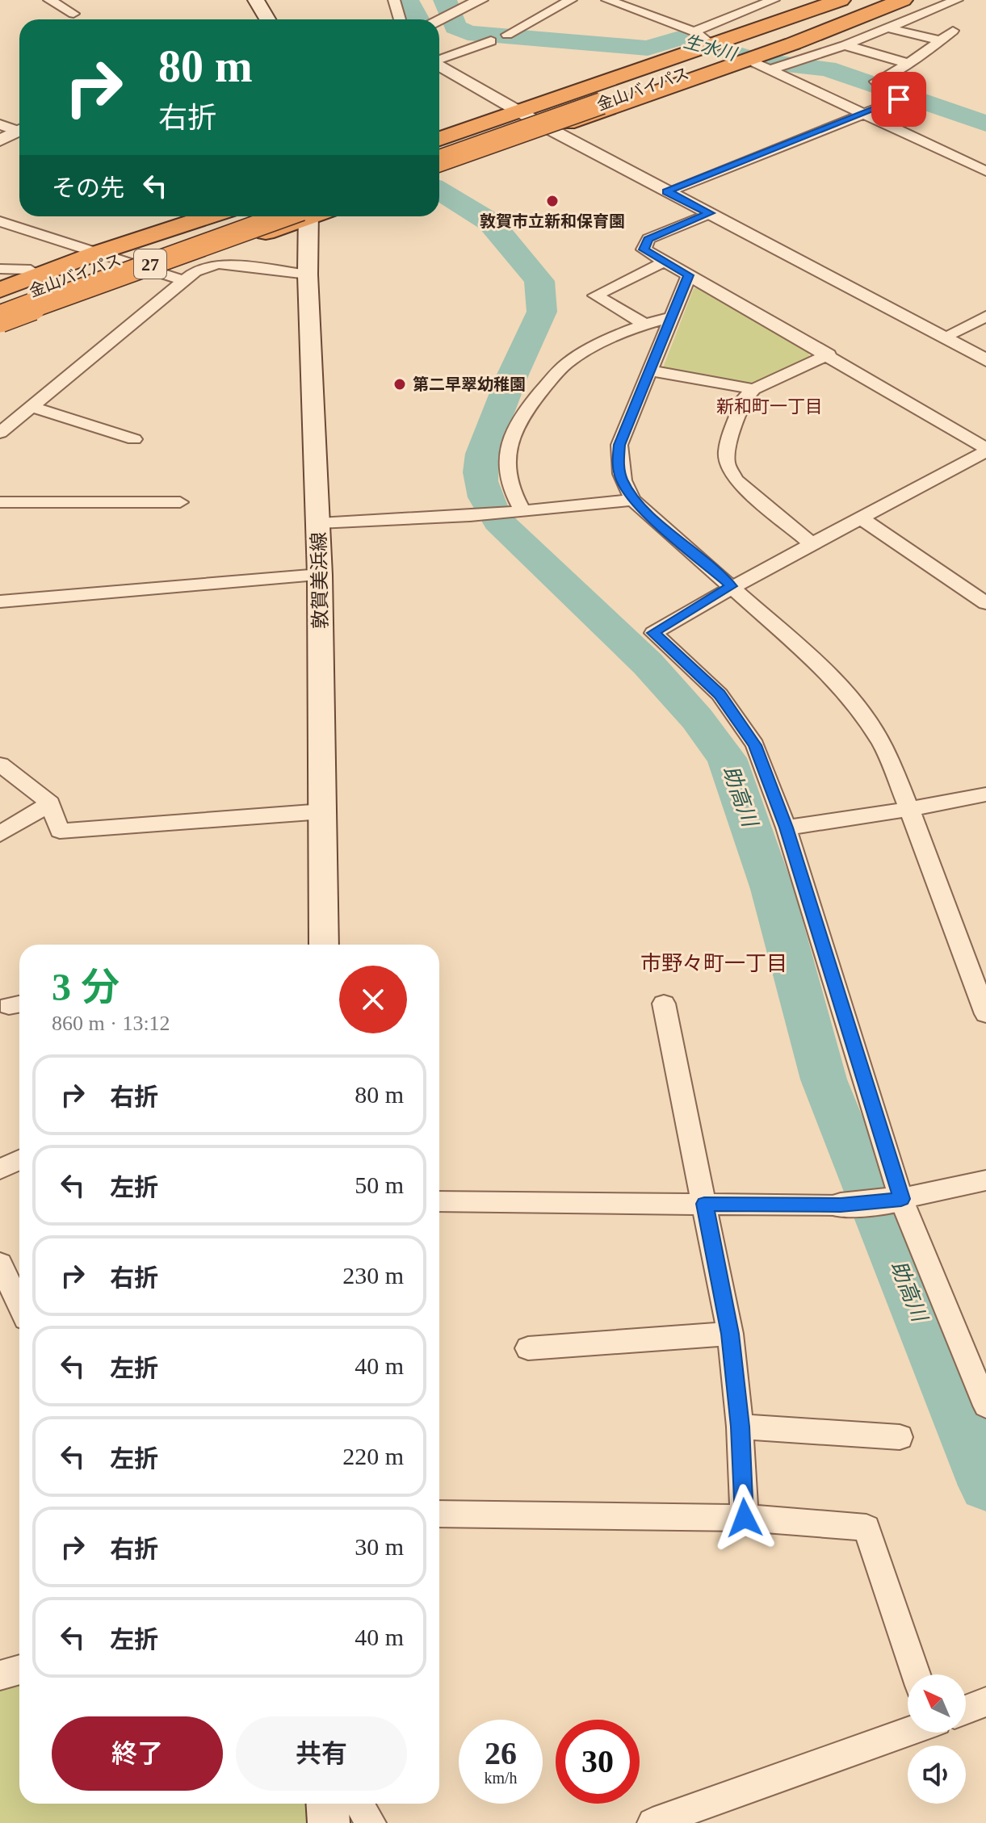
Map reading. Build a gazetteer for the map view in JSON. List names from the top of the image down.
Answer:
{
  "streets": {
    "highway": ["金山バイパス", "27"],
    "main road": ["敦賀美浜線"]
  },
  "districts": ["新和町一丁目", "市野々町一丁目"],
  "water": ["生水川", "助高川"],
  "places": ["敦賀市立新和保育園", "第二早翠幼稚園"],
  "north": "top left",
  "page": {
    "turn": ["80 m", "右折"],
    "then": "その先",
    "heading": ["3 分", "860 m · 13:12"],
    "list": [
      {
        "name": "右折",
        "value": "80 m"
      },
      {
        "name": "左折",
        "value": "50 m"
      },
      {
        "name": "右折",
        "value": "230 m"
      },
      {
        "name": "左折",
        "value": "40 m"
      },
      {
        "name": "左折",
        "value": "220 m"
      },
      {
        "name": "右折",
        "value": "30 m"
      },
      {
        "name": "左折",
        "value": "40 m"
      }
    ],
    "buttons": ["終了", "共有"],
    "speed": "26 km/h",
    "limit": "30"
  }
}
